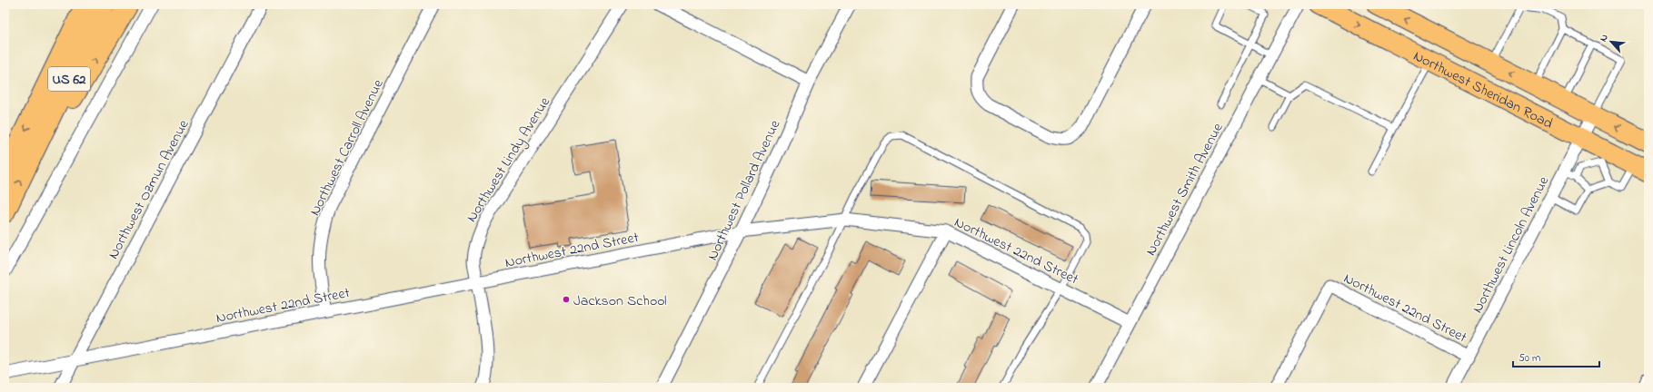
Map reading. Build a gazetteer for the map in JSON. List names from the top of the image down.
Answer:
{
  "streets": {
    "highway": ["US 62"],
    "main road": ["Northwest Sheridan Road"],
    "street": [
      "Northwest Carroll Avenue",
      "Northwest Lindy Avenue",
      "Northwest Ozmun Avenue",
      "Northwest Smith Avenue",
      "Northwest Pollard Avenue",
      "Northwest Lincoln Avenue",
      "Northwest 22nd Street"
    ]
  },
  "crossings": [
    ["Northwest Sheridan Road", "Northwest Lincoln Avenue"],
    ["Northwest Carroll Avenue", "Northwest 22nd Street"],
    ["Northwest Lindy Avenue", "Northwest 22nd Street"],
    ["Northwest Ozmun Avenue", "Northwest 22nd Street"],
    ["Northwest Smith Avenue", "Northwest 22nd Street"],
    ["Northwest Pollard Avenue", "Northwest 22nd Street"],
    ["Northwest Lincoln Avenue", "Northwest 22nd Street"]
  ],
  "places": ["Jackson School"],
  "scale_bar": "50 m",
  "north": "top left"
}
